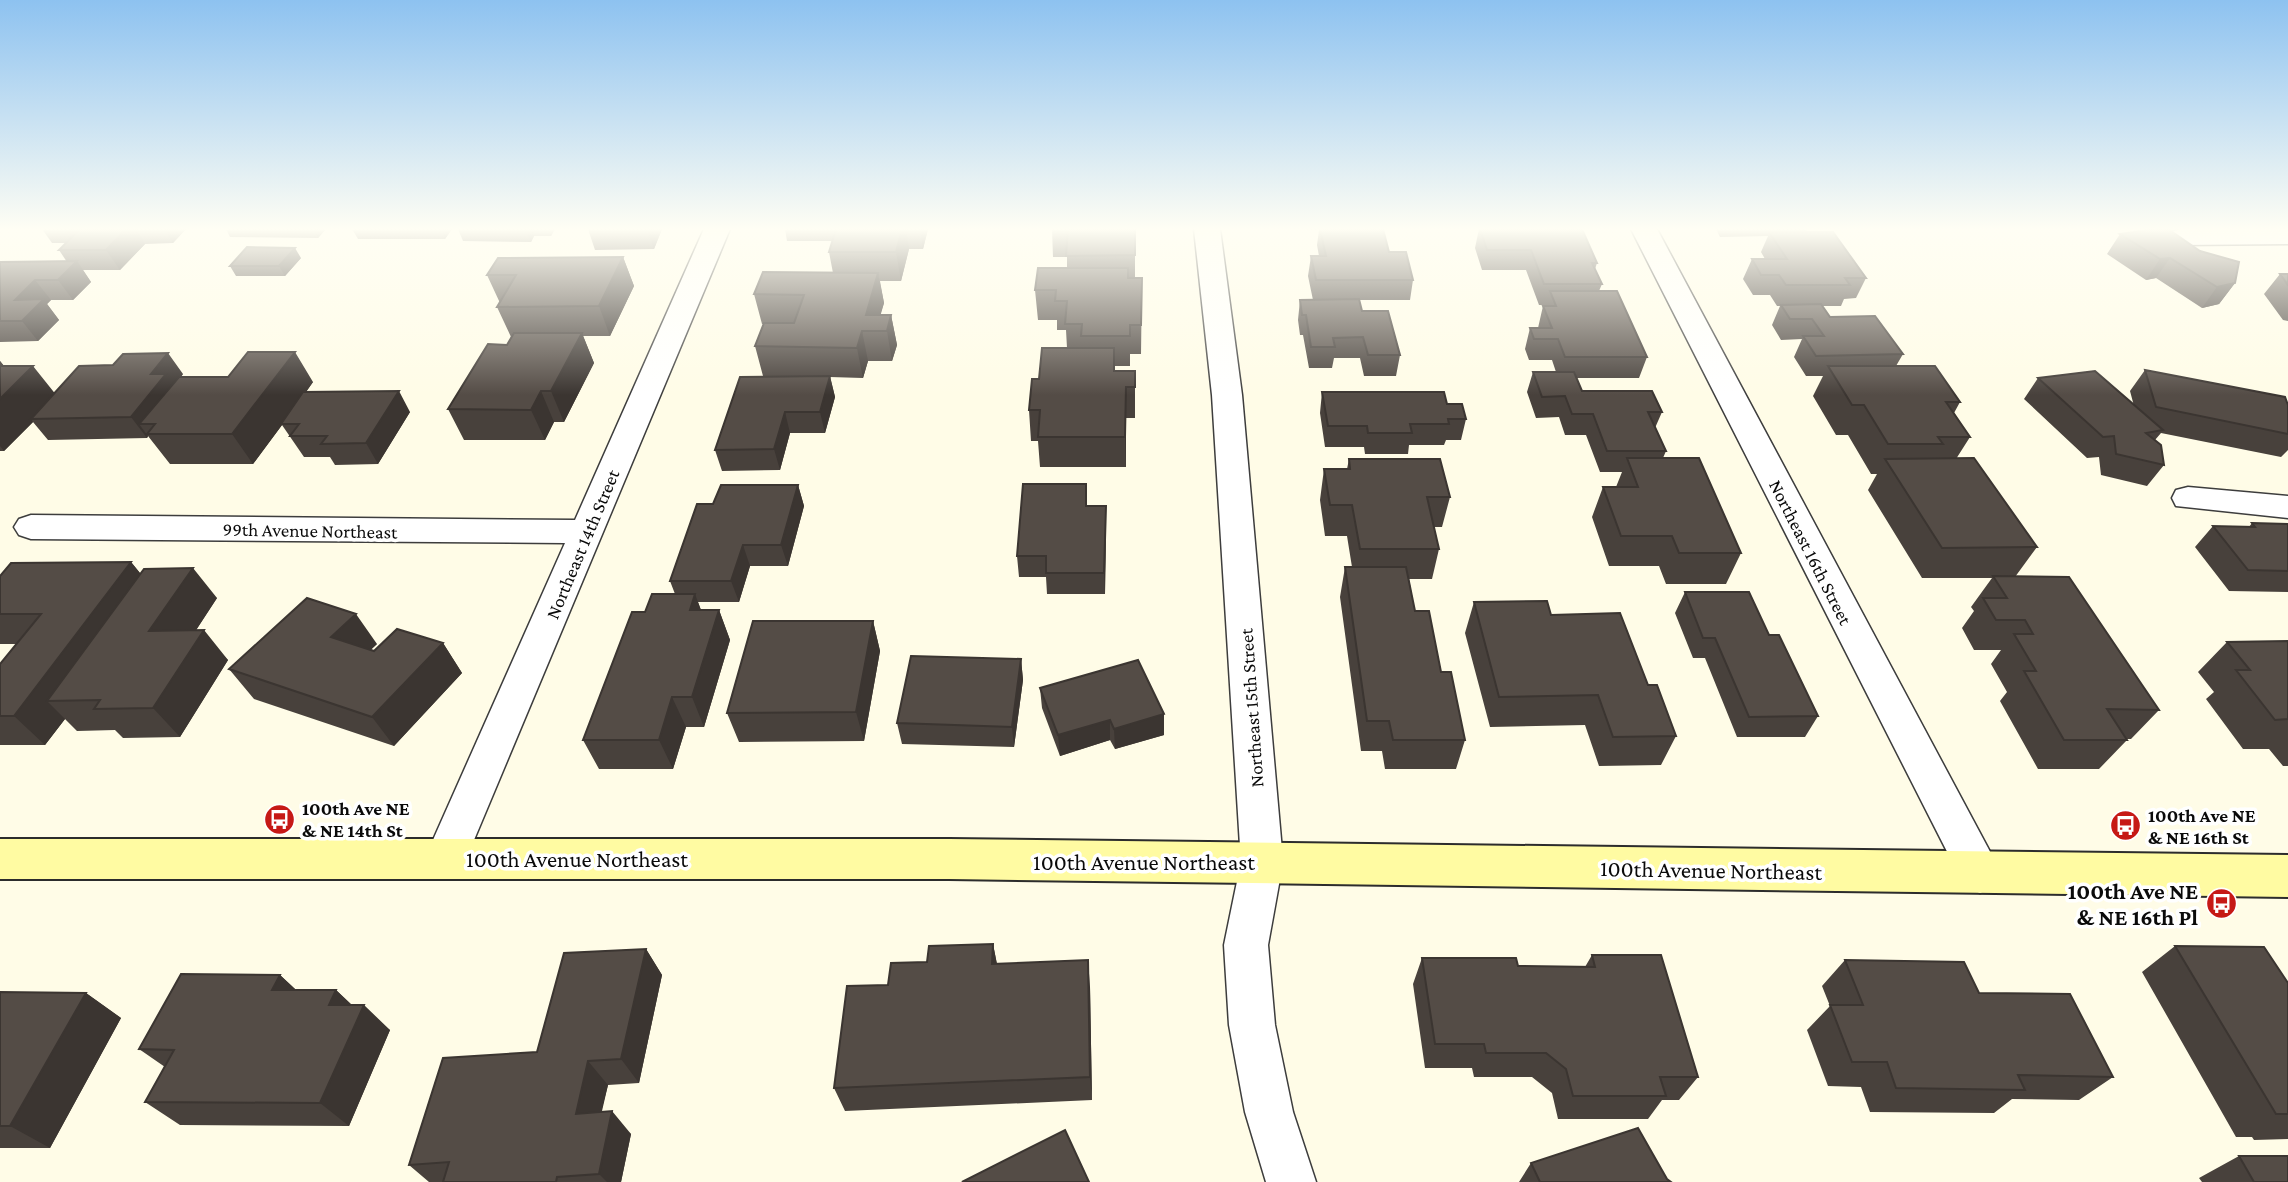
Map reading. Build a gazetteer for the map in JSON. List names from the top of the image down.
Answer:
{
  "streets": {
    "street": [
      "99th Avenue Northeast",
      "Northeast 14th Street",
      "Northeast 16th Street",
      "Northeast 15th Street",
      "100th Avenue Northeast"
    ]
  },
  "crossings": [
    ["99th Avenue Northeast", "Northeast 14th Street"],
    ["Northeast 14th Street", "100th Avenue Northeast"],
    ["Northeast 16th Street", "100th Avenue Northeast"],
    ["Northeast 15th Street", "100th Avenue Northeast"]
  ],
  "places": {
    "bus stop": ["100th Ave NE & NE 14th St", "100th Ave NE & NE 16th St", "100th Ave NE & NE 16th Pl"]
  }
}
